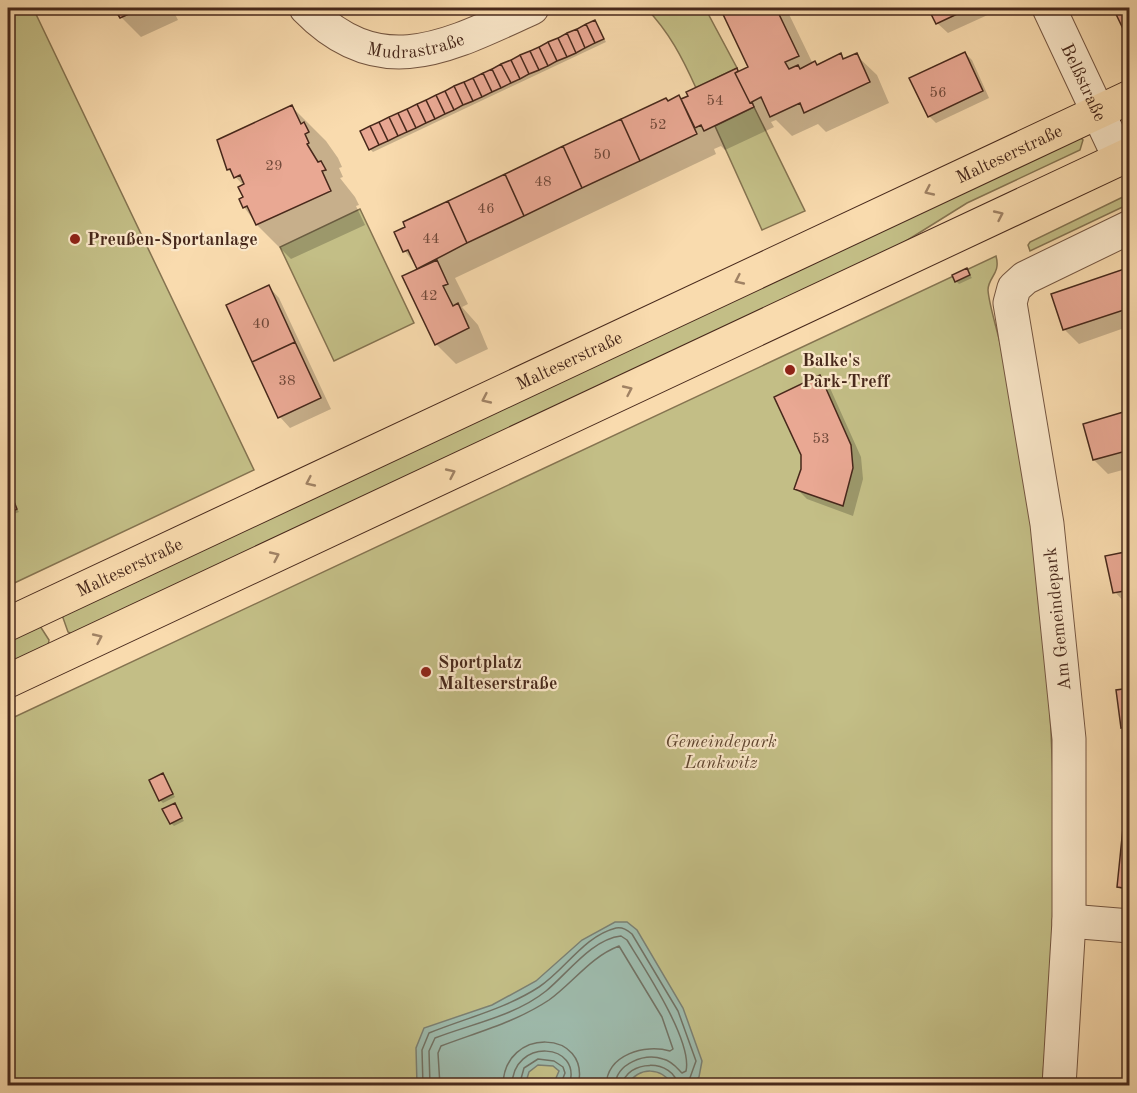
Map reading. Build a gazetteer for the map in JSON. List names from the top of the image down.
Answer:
{
  "streets": {
    "main road": ["Malteserstraße"],
    "street": ["Mudrastraße", "Belßstraße", "Am Gemeindepark"]
  },
  "crossings": [
    ["Belßstraße", "Malteserstraße"]
  ],
  "parks": ["Gemeindepark Lankwitz"],
  "places": ["Preußen-Sportanlage", "Balke's Park-Treff", "Sportplatz Malteserstraße"],
  "house_numbers": [
    "56",
    "54",
    "52",
    "50",
    "29",
    "48",
    "46",
    "44",
    "42",
    "40",
    "38",
    "53"
  ]
}
